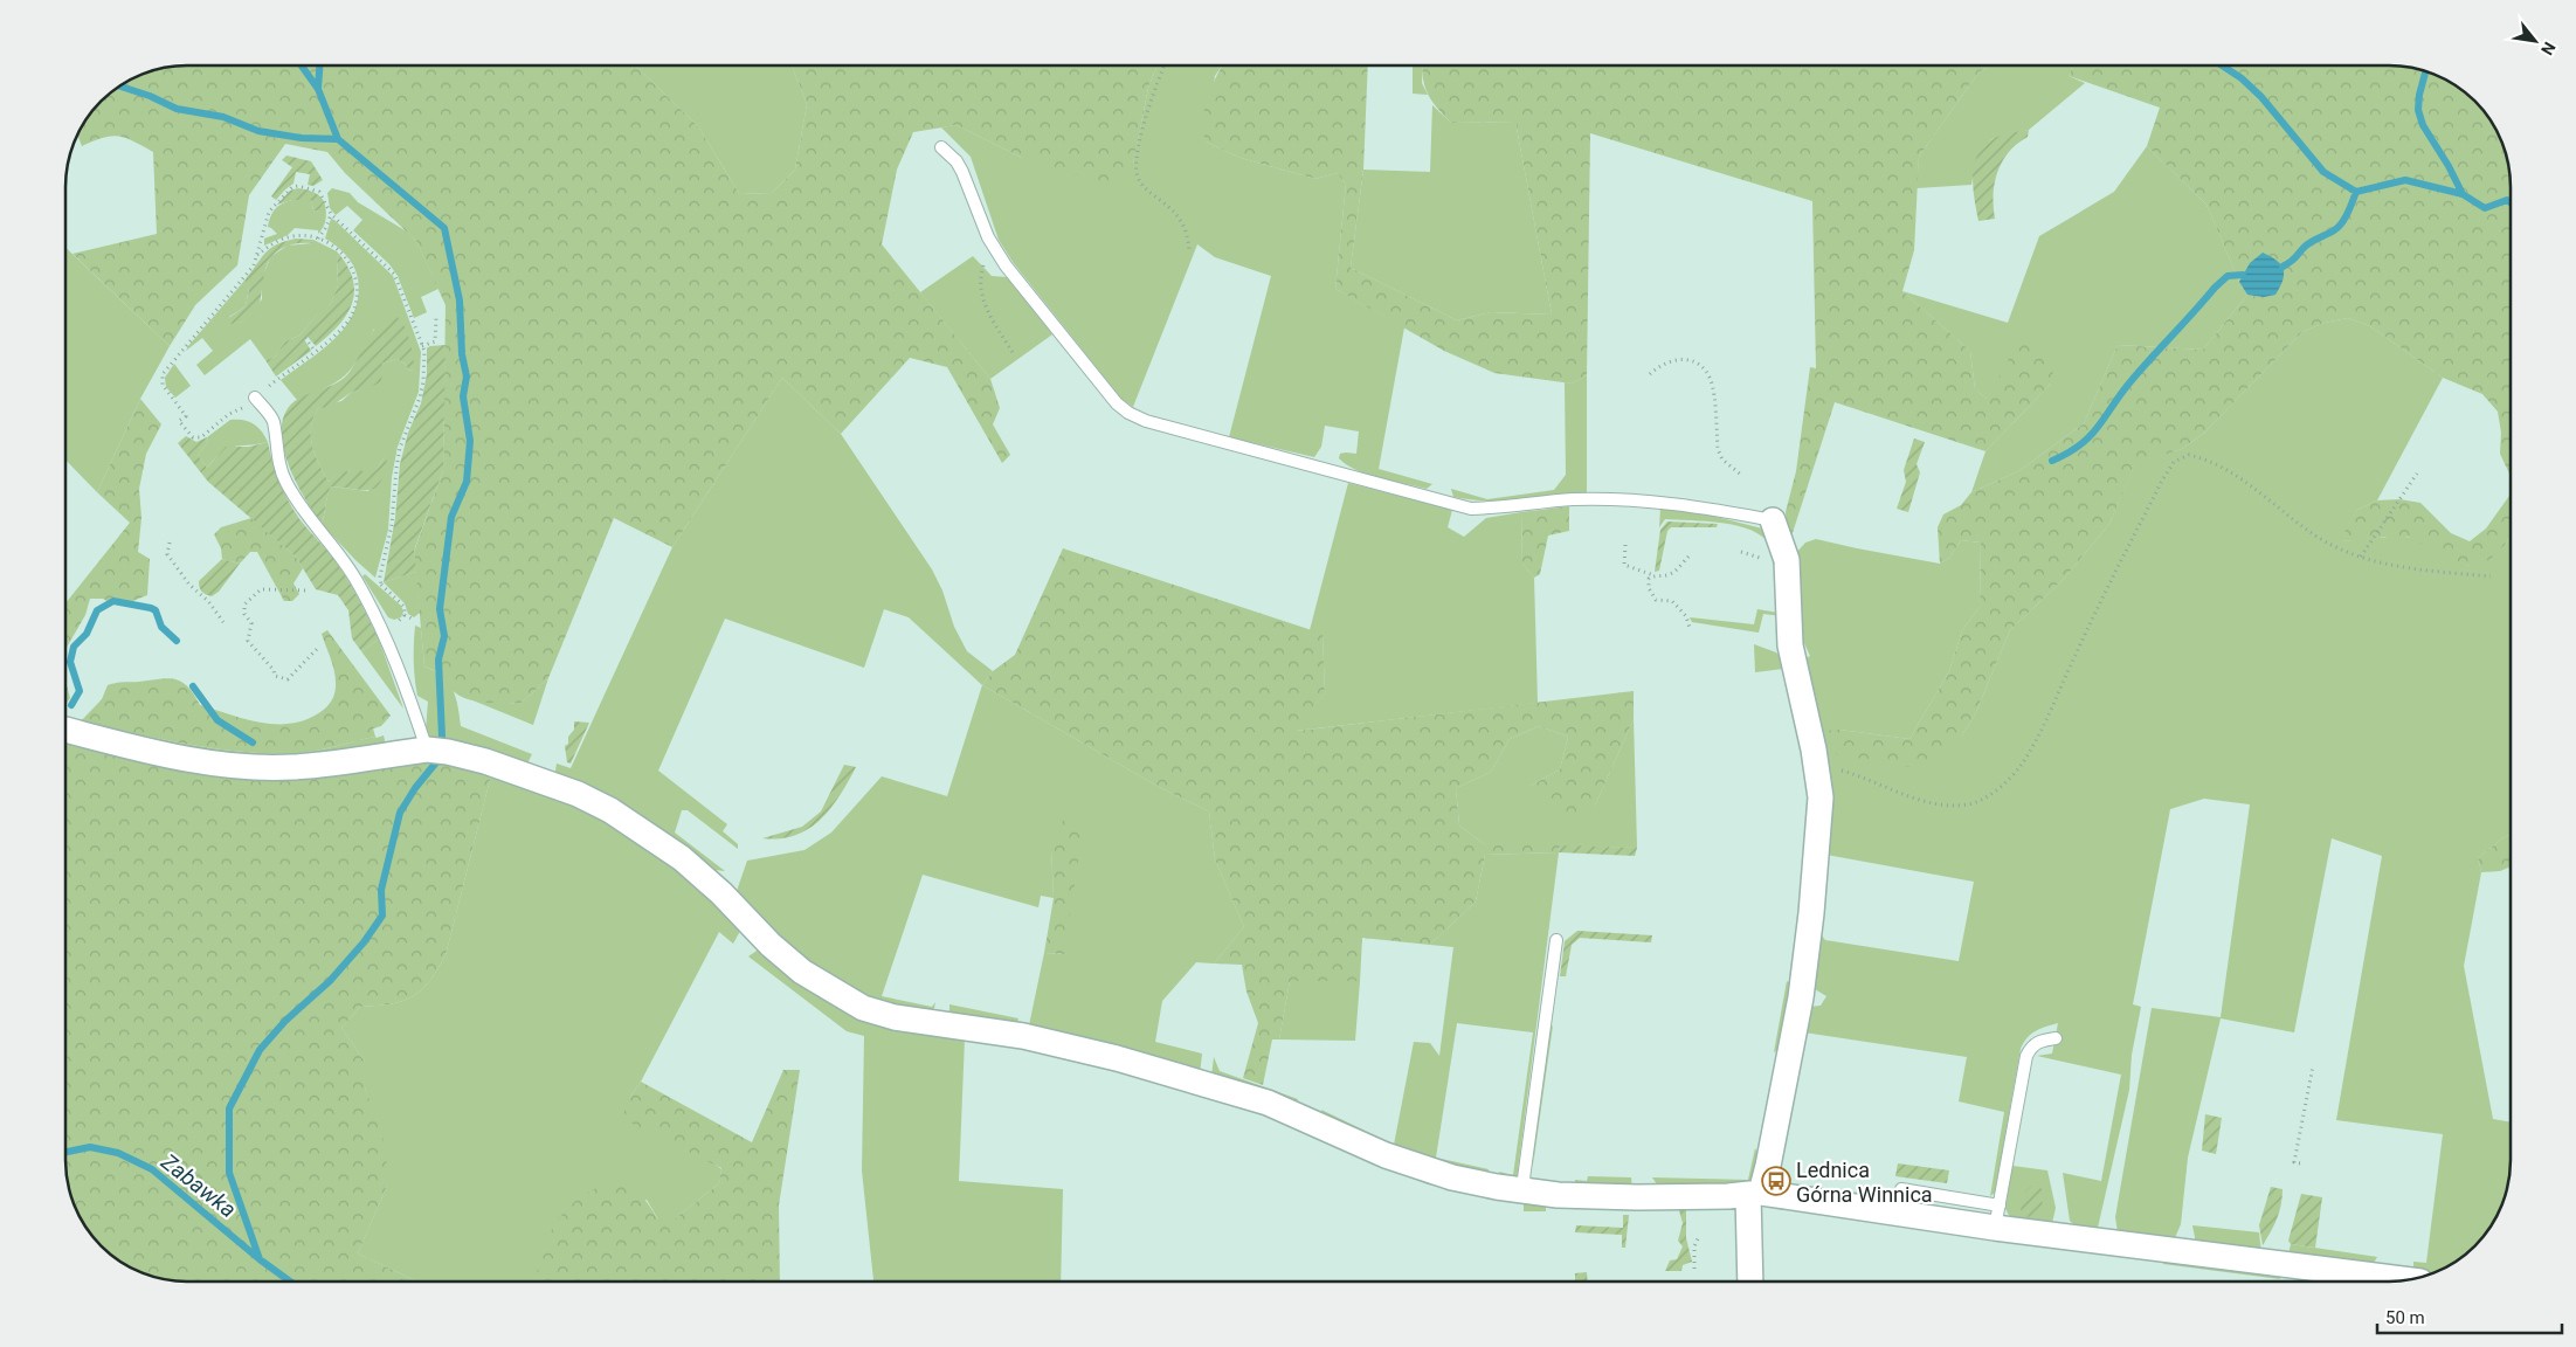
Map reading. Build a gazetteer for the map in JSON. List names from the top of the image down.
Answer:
{
  "water": ["Zabawka"],
  "places": {
    "bus stop": ["Lednica Górna Winnica"]
  },
  "scale_bar": "50 m",
  "north": "bottom right"
}
